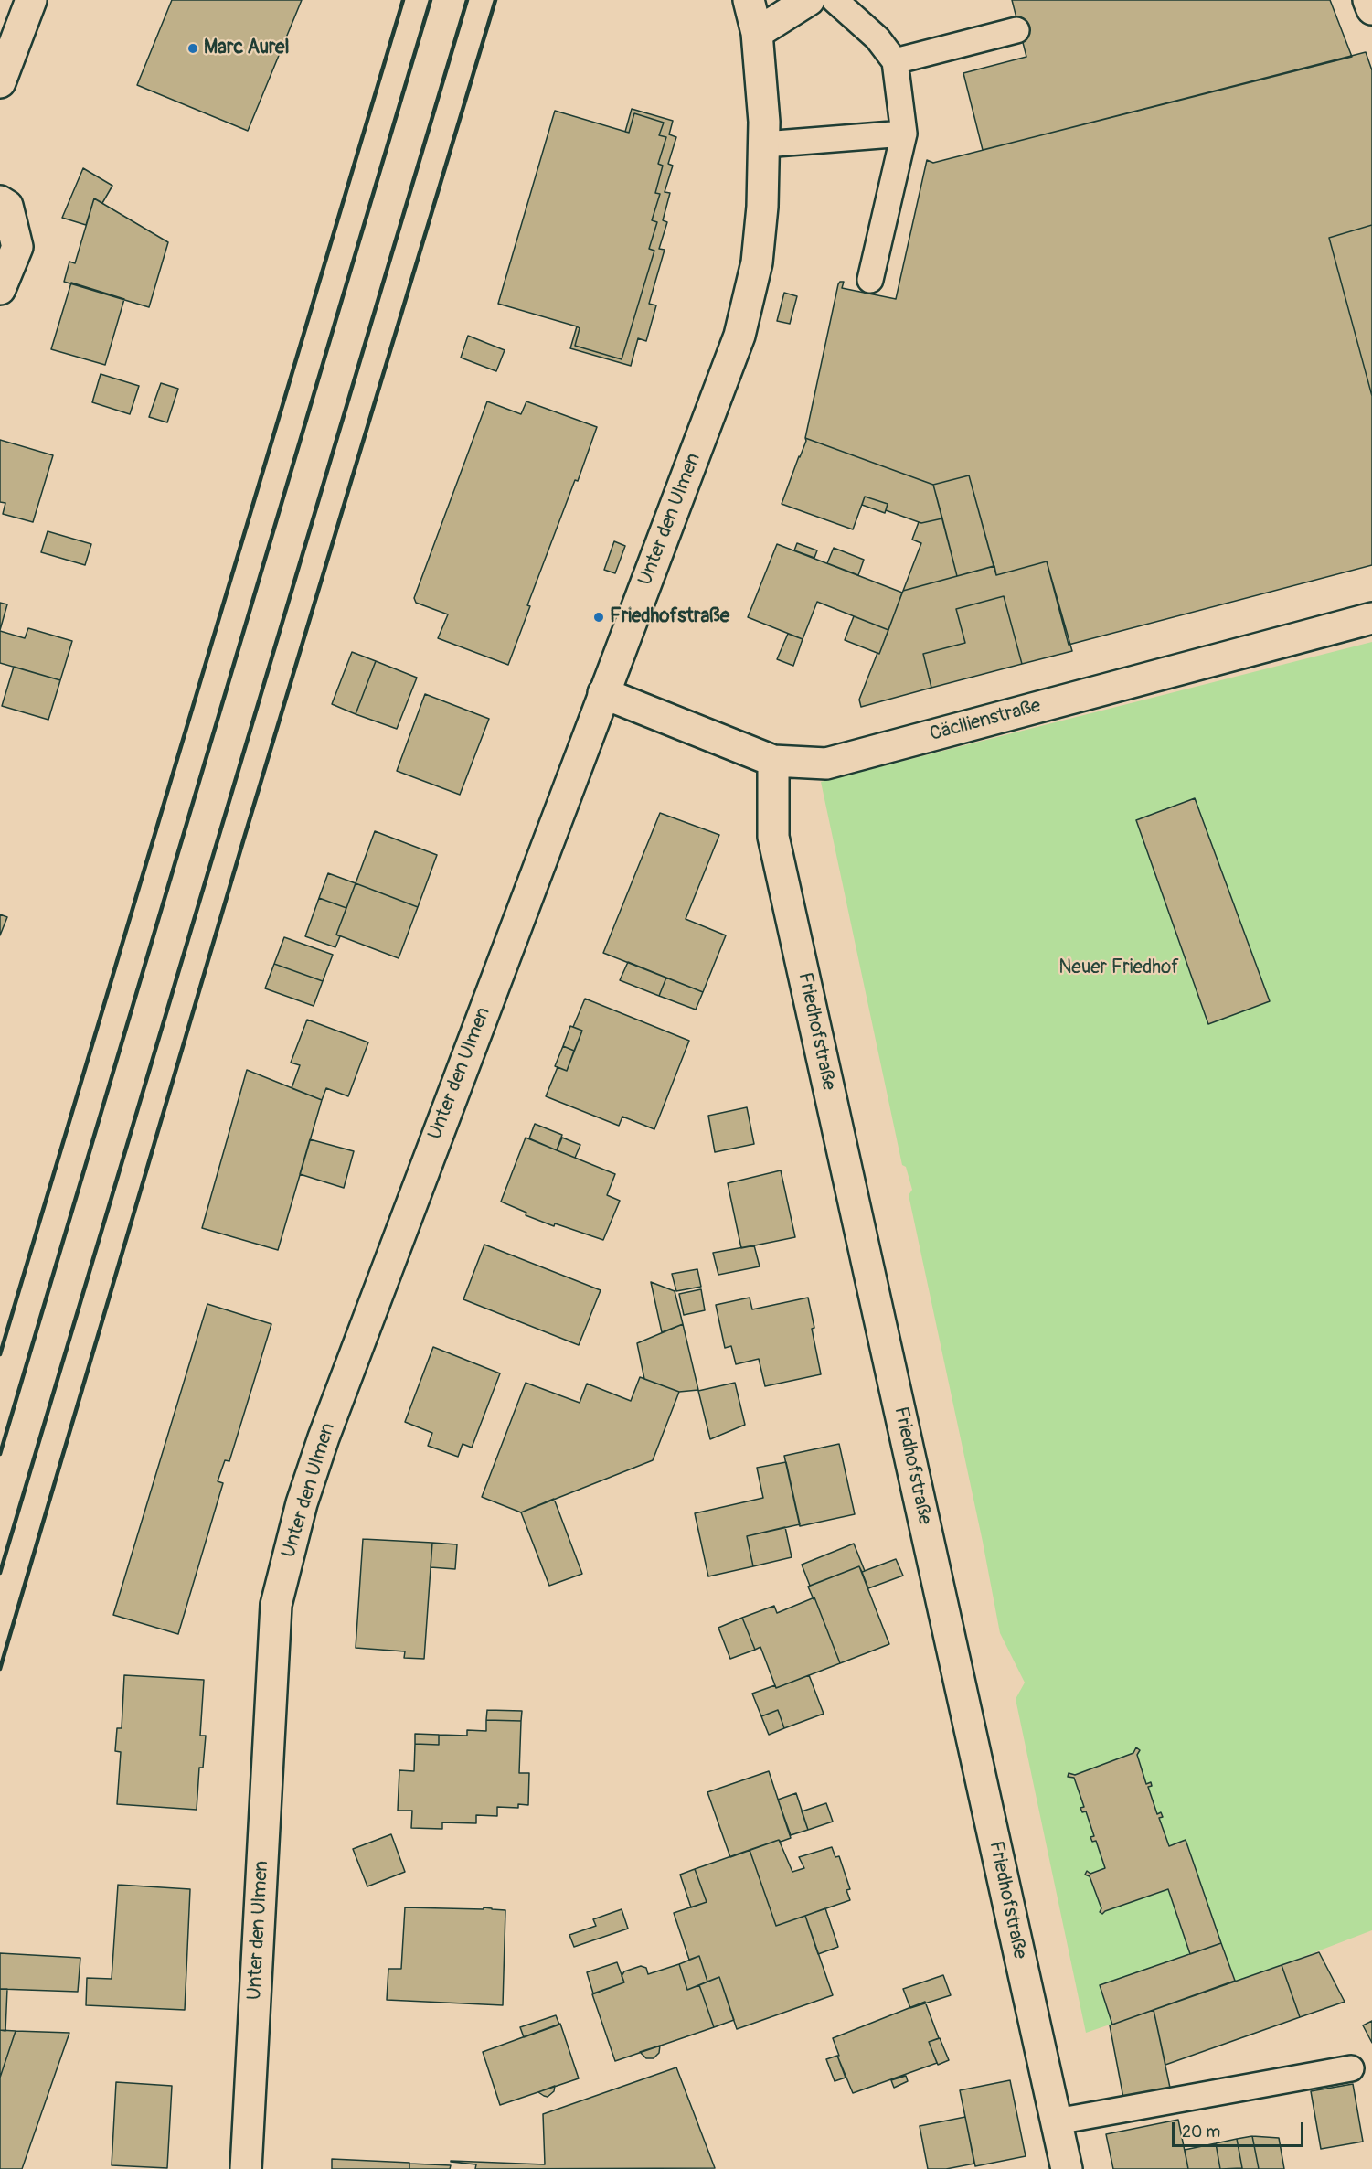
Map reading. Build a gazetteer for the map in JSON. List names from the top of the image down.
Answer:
{
  "streets": {
    "street": ["Unter den Ulmen", "Cäcilienstraße", "Friedhofstraße"]
  },
  "crossings": [
    ["Unter den Ulmen", "Cäcilienstraße"],
    ["Cäcilienstraße", "Friedhofstraße"]
  ],
  "parks": ["Neuer Friedhof"],
  "places": ["Marc Aurel", "Friedhofstraße"],
  "scale_bar": "20 m"
}
